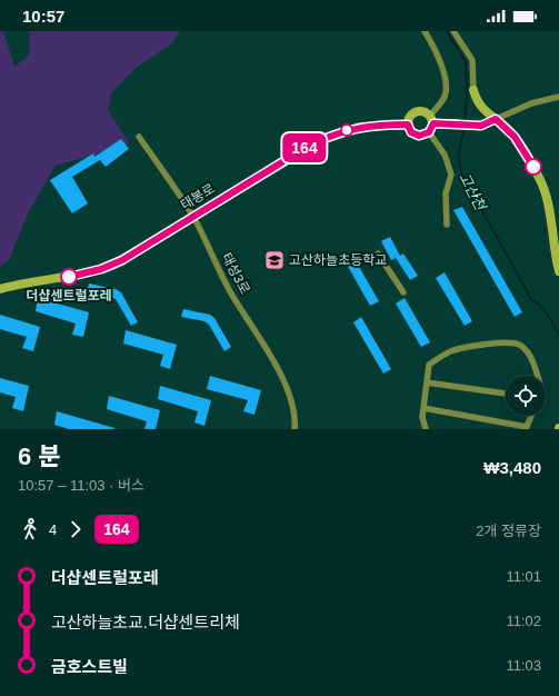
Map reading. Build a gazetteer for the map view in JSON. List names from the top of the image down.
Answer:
{
  "streets": {
    "street": ["태봉로", "태성3로"]
  },
  "crossings": [
    ["태봉로", "태성3로"]
  ],
  "water": ["고산천"],
  "places": {
    "school or university": ["고산하늘초등학교"],
    "other": ["더샵센트럴포레"]
  },
  "lines": ["bus line 164"],
  "page": {
    "status": "10:57",
    "on_map": "164",
    "heading": ["6 분", "10:57 – 11:03 · 버스", "₩3,480"],
    "legs": ["4", "164", "2개 정류장"],
    "list": [
      {
        "name": "더샵센트럴포레",
        "value": "11:01"
      },
      {
        "name": "고산하늘초교.더샵센트리체",
        "value": "11:02"
      },
      {
        "name": "금호스트빌",
        "value": "11:03"
      }
    ]
  }
}
